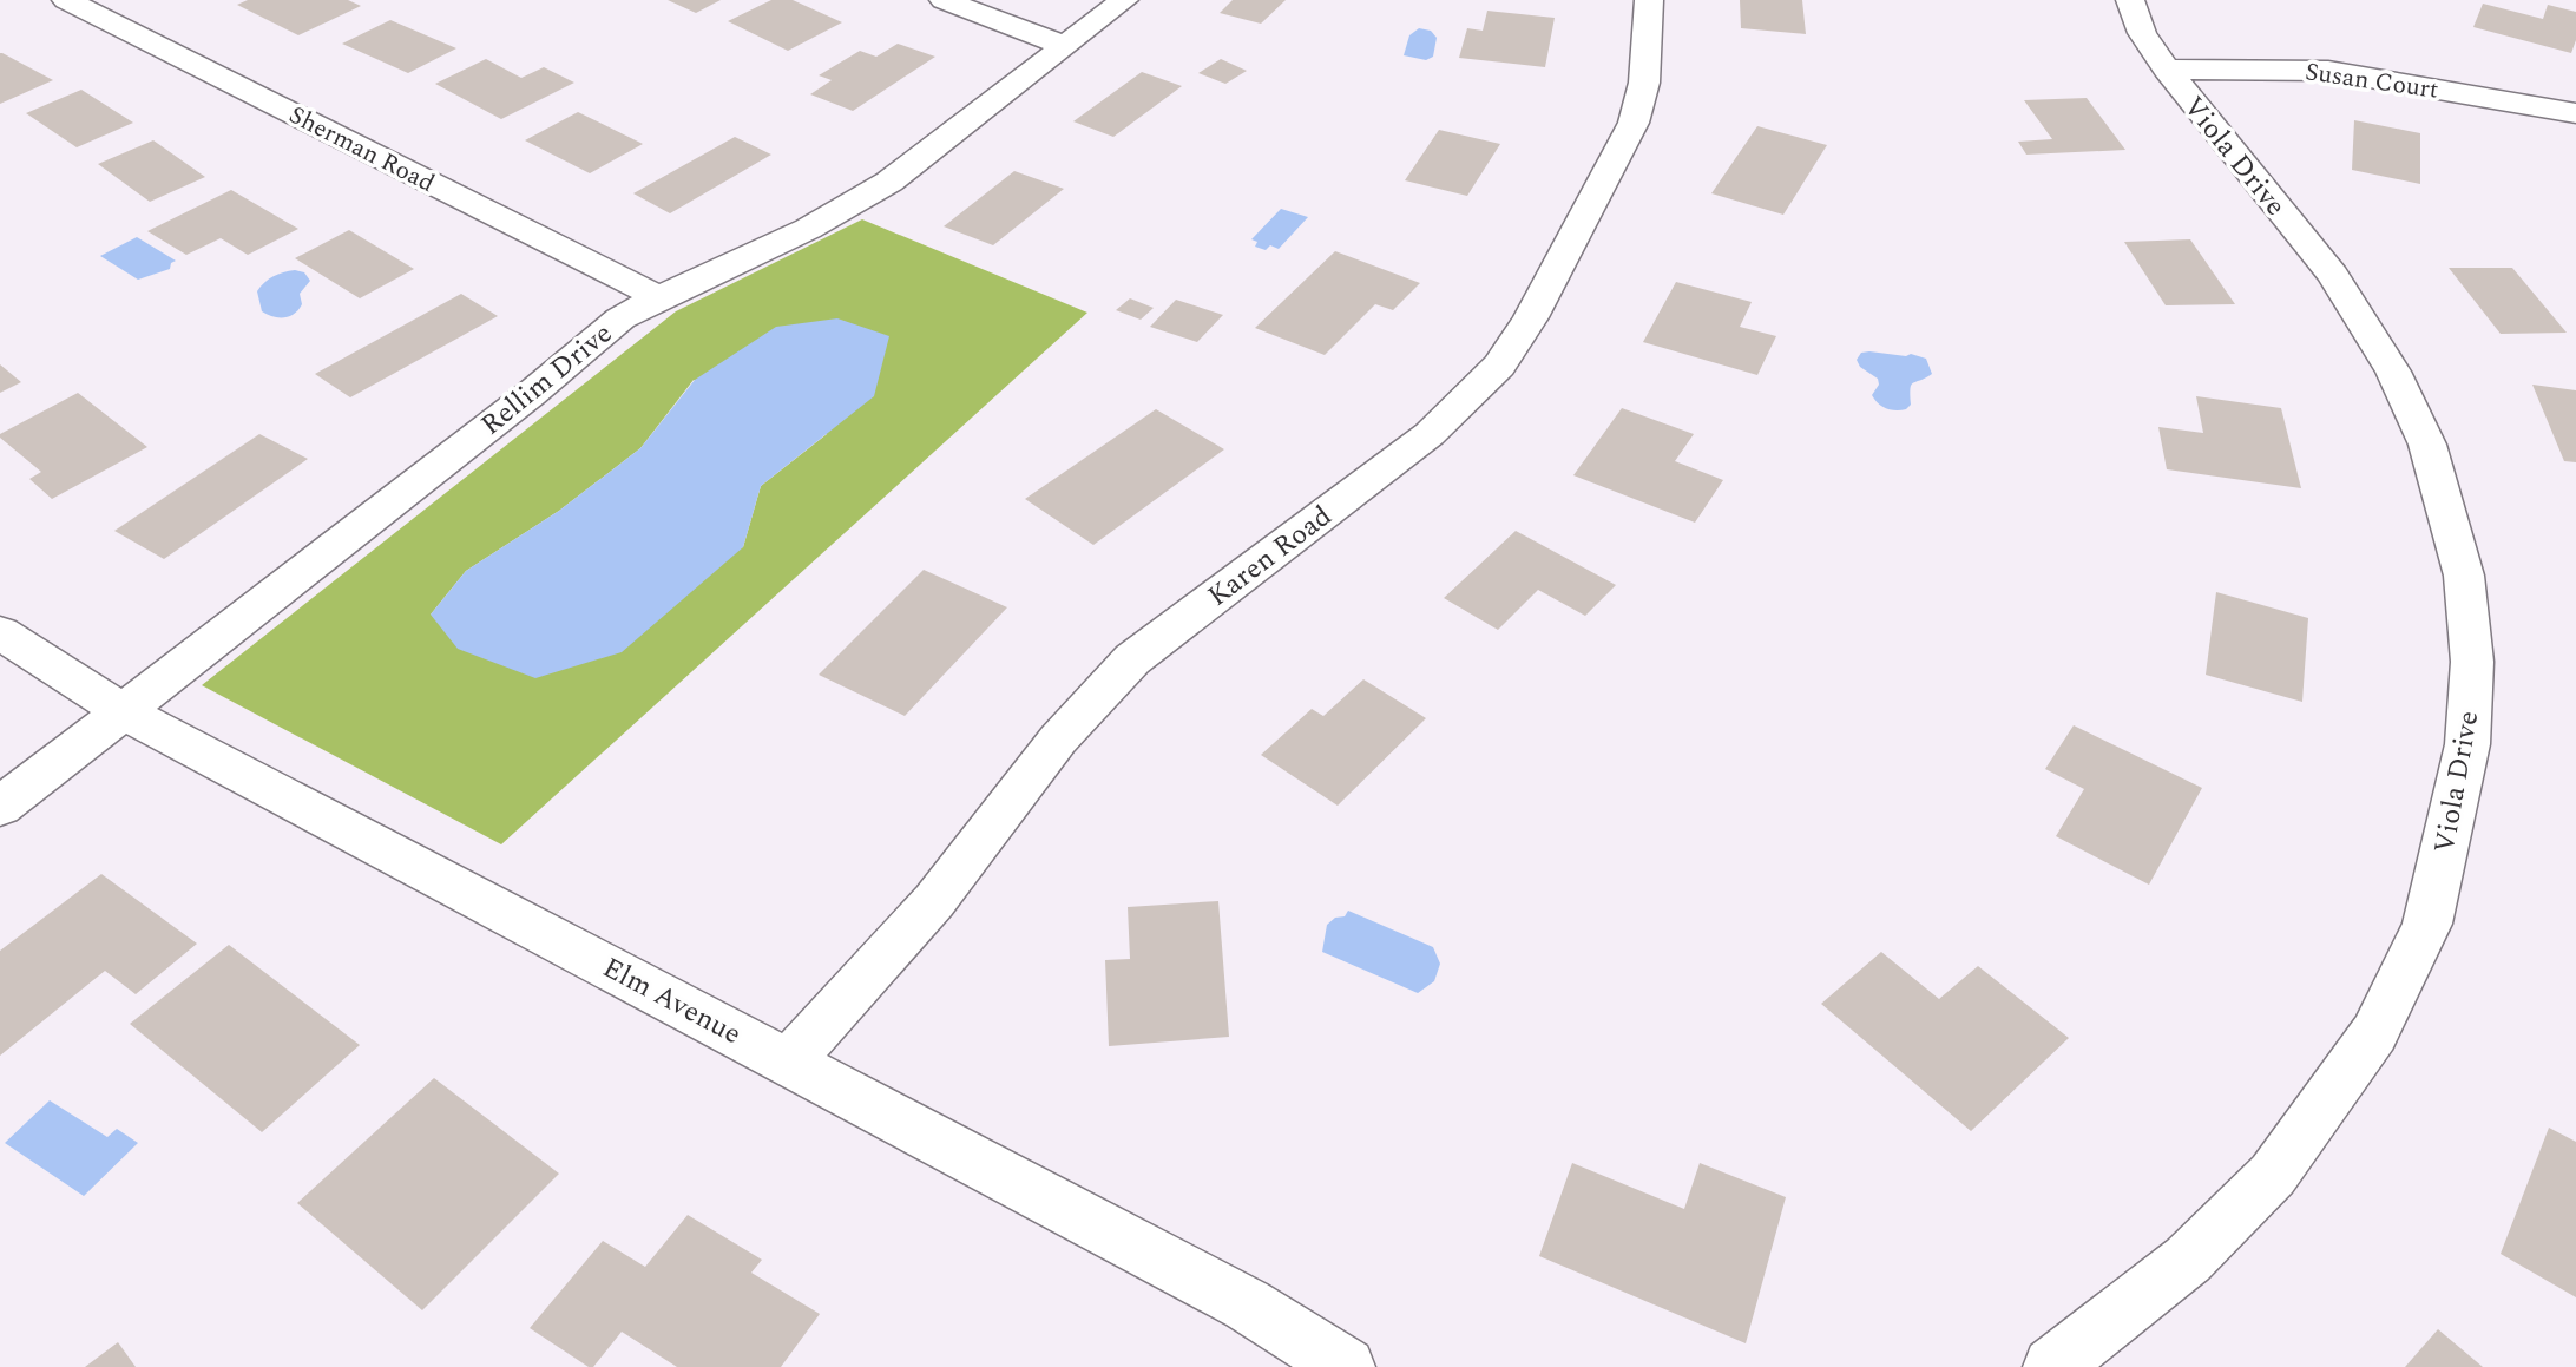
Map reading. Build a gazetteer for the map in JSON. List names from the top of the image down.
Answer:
{
  "streets": {
    "street": [
      "Susan Court",
      "Sherman Road",
      "Viola Drive",
      "Rellim Drive",
      "Karen Road",
      "Elm Avenue"
    ]
  },
  "crossings": [
    ["Susan Court", "Viola Drive"],
    ["Sherman Road", "Rellim Drive"],
    ["Rellim Drive", "Elm Avenue"],
    ["Karen Road", "Elm Avenue"]
  ]
}
